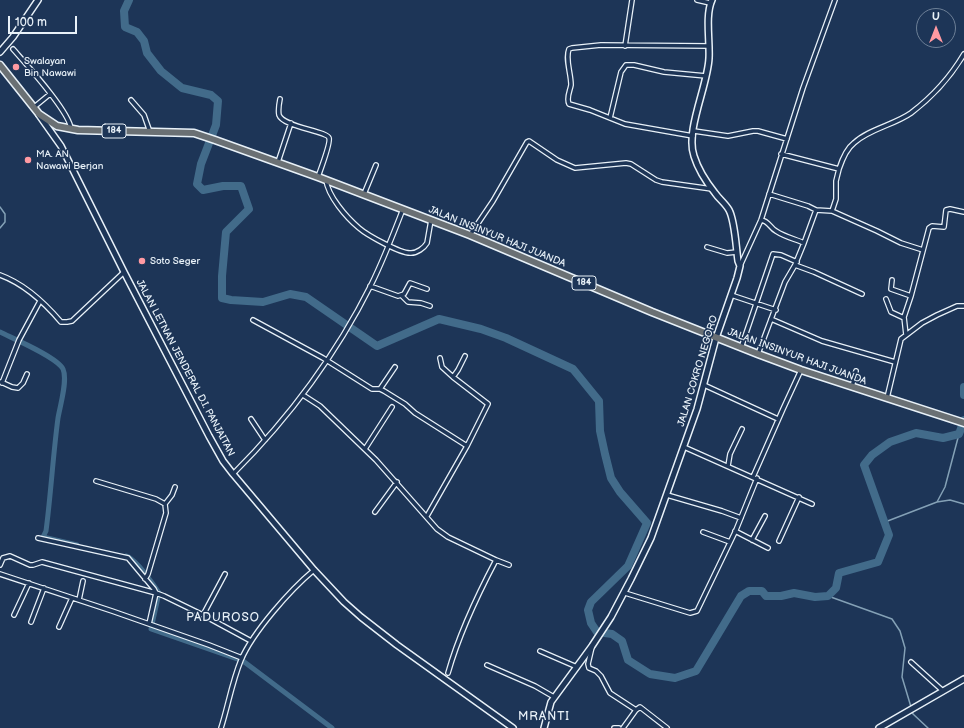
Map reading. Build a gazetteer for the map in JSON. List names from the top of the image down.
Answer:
{
  "streets": {
    "main road": ["184", "JALAN INSINYUR HAJI JUANDA"],
    "street": ["JALAN LETNAN JENDERAL D.I. PANJAITAN", "JALAN COKRO NEGORO"]
  },
  "crossings": [
    ["184", "JALAN INSINYUR HAJI JUANDA"],
    ["184", "JALAN LETNAN JENDERAL D.I. PANJAITAN"],
    ["JALAN INSINYUR HAJI JUANDA", "JALAN LETNAN JENDERAL D.I. PANJAITAN"],
    ["JALAN INSINYUR HAJI JUANDA", "JALAN COKRO NEGORO"]
  ],
  "districts": ["PADUROSO", "MRANTI"],
  "places": ["Swalayan Bin Nawawi", "MA. AN Nawawi Berjan", "Soto Seger"],
  "scale_bar": "100 m",
  "north": "top"
}
